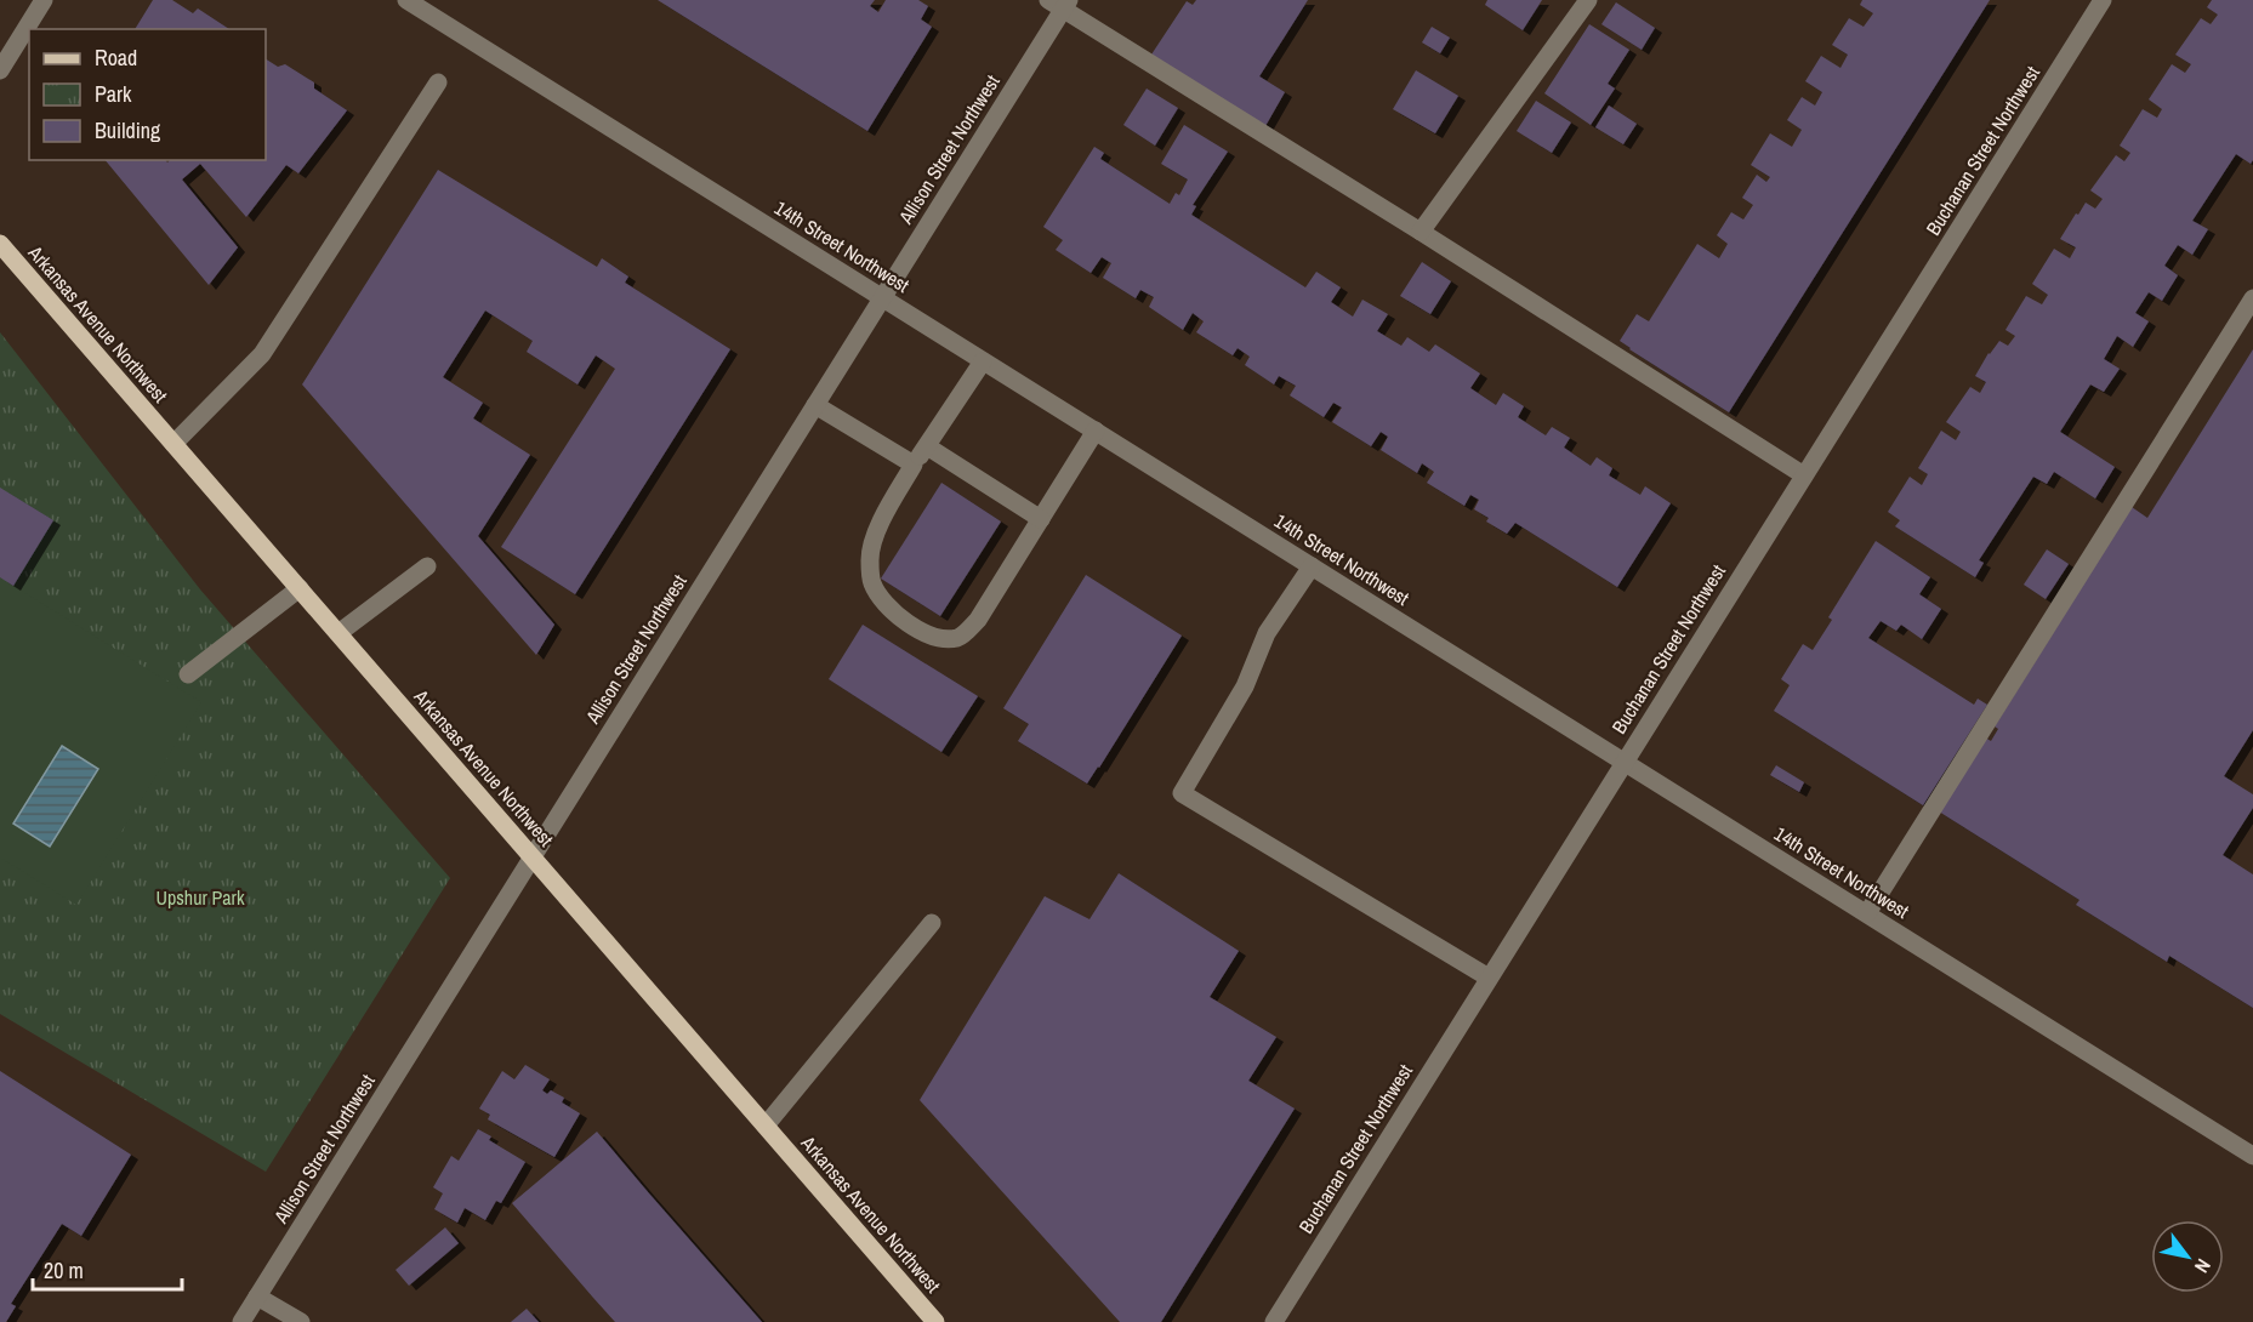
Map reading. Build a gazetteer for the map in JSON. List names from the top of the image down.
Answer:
{
  "streets": {
    "main road": ["Arkansas Avenue Northwest"],
    "street": ["Allison Street Northwest", "Buchanan Street Northwest", "14th Street Northwest"]
  },
  "crossings": [
    ["Allison Street Northwest", "14th Street Northwest"],
    ["Allison Street Northwest", "Arkansas Avenue Northwest"],
    ["Buchanan Street Northwest", "14th Street Northwest"]
  ],
  "parks": ["Upshur Park"],
  "legend": ["Road", "Park", "Building"],
  "scale_bar": "20 m",
  "north": "bottom right"
}
